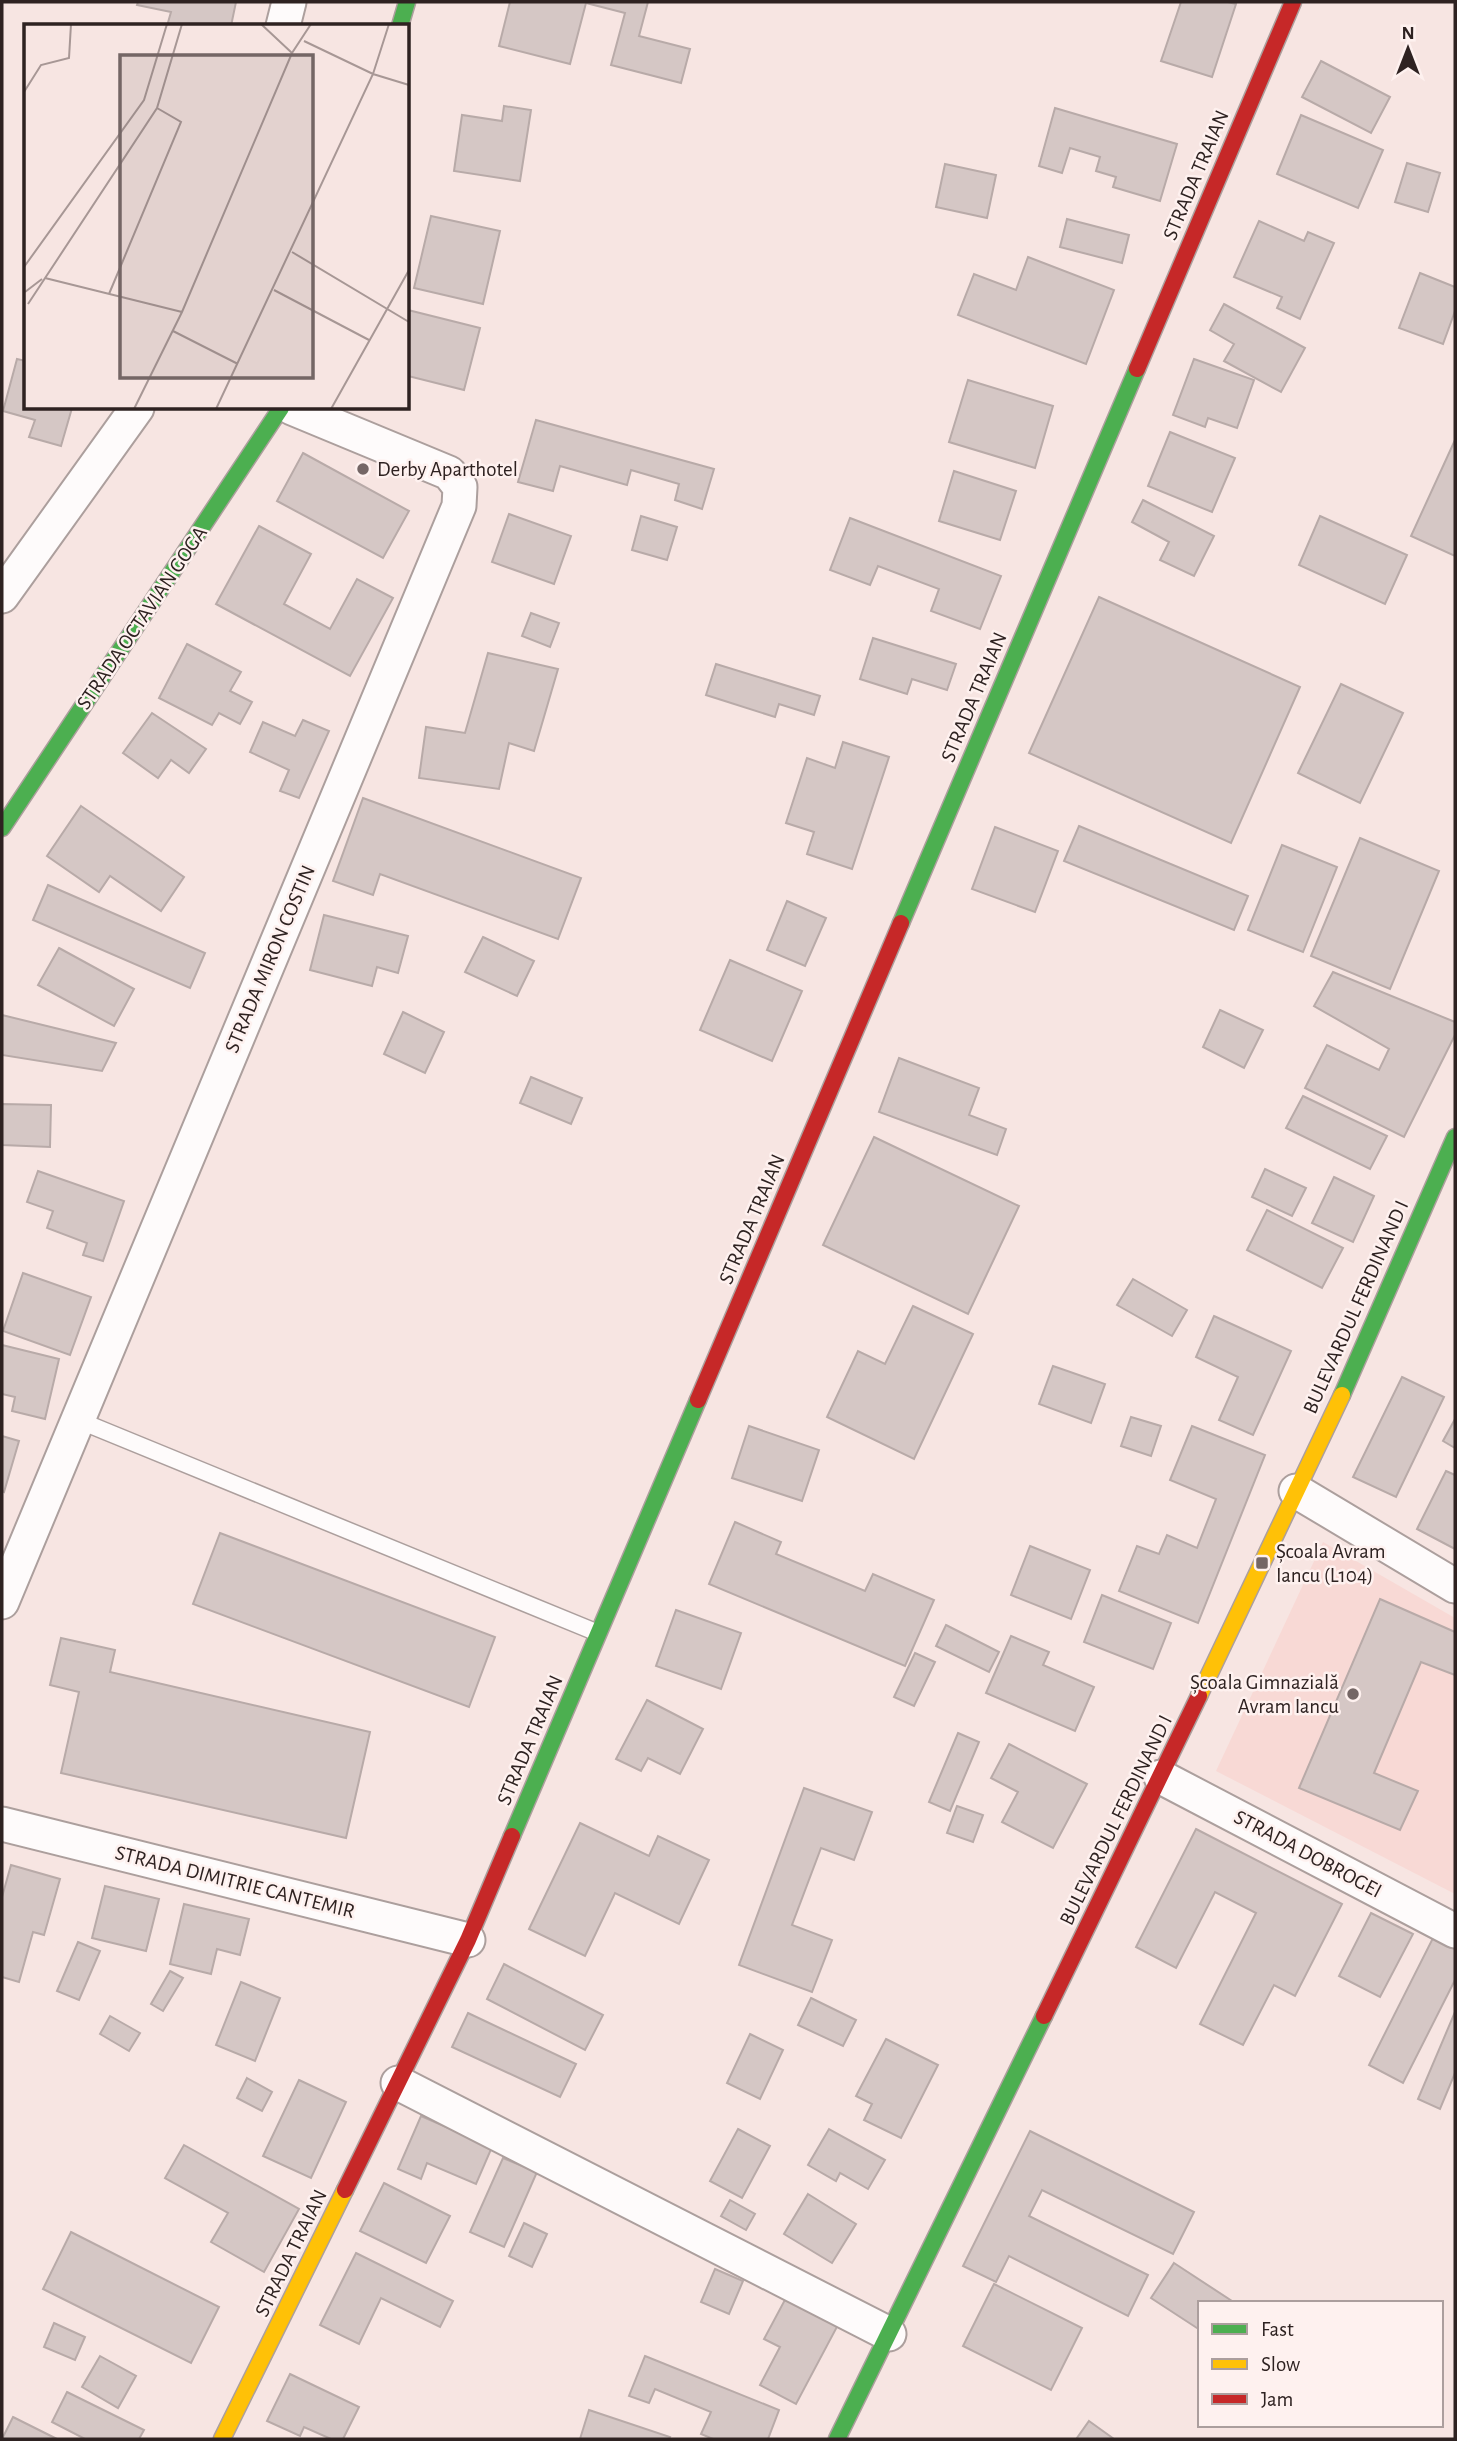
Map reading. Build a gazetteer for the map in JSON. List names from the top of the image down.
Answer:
{
  "streets": {
    "street": [
      "STRADA TRAIAN",
      "STRADA OCTAVIAN GOGA",
      "STRADA MIRON COSTIN",
      "BULEVARDUL FERDINAND I",
      "STRADA DOBROGEI",
      "STRADA DIMITRIE CANTEMIR"
    ]
  },
  "crossings": [
    ["STRADA TRAIAN", "STRADA DIMITRIE CANTEMIR"],
    ["BULEVARDUL FERDINAND I", "STRADA DOBROGEI"]
  ],
  "places": {
    "other": ["Derby Aparthotel", "Școala Gimnazială Avram Iancu"],
    "transit": ["Școala Avram Iancu (L104)"]
  },
  "legend": ["Fast", "Slow", "Jam"],
  "north": "top"
}
